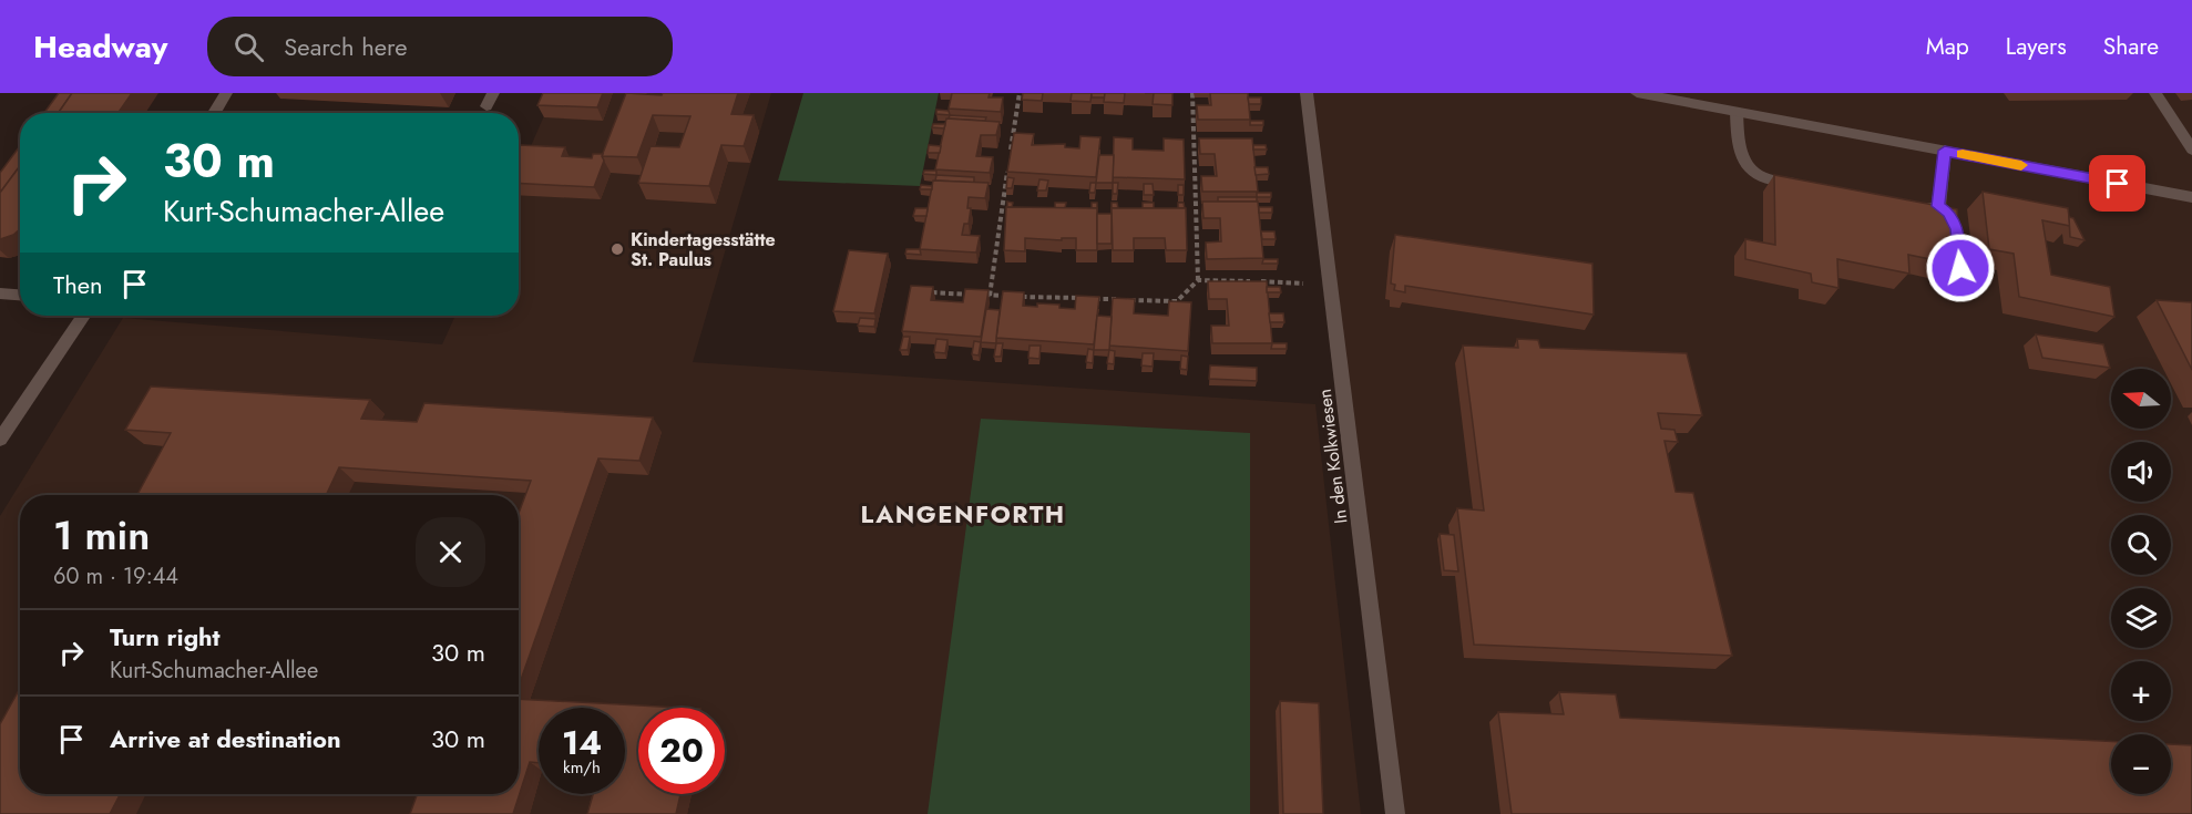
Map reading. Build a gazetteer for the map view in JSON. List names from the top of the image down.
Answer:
{
  "streets": {
    "street": ["In den Kolkwiesen"]
  },
  "districts": ["LANGENFORTH"],
  "places": ["Kindertagesstätte St. Paulus"],
  "north": "left",
  "page": {
    "header": "Headway",
    "search": "Search here",
    "nav": ["Map", "Layers", "Share"],
    "turn": ["30 m", "Kurt-Schumacher-Allee"],
    "then": "Then",
    "map_buttons": ["+", "−"],
    "heading": ["1 min", "60 m · 19:44"],
    "list": [
      {
        "name": "Turn right",
        "note": "Kurt-Schumacher-Allee",
        "value": "30 m"
      },
      {
        "name": "Arrive at destination",
        "value": "30 m"
      }
    ],
    "speed": "14 km/h",
    "limit": "20"
  }
}
